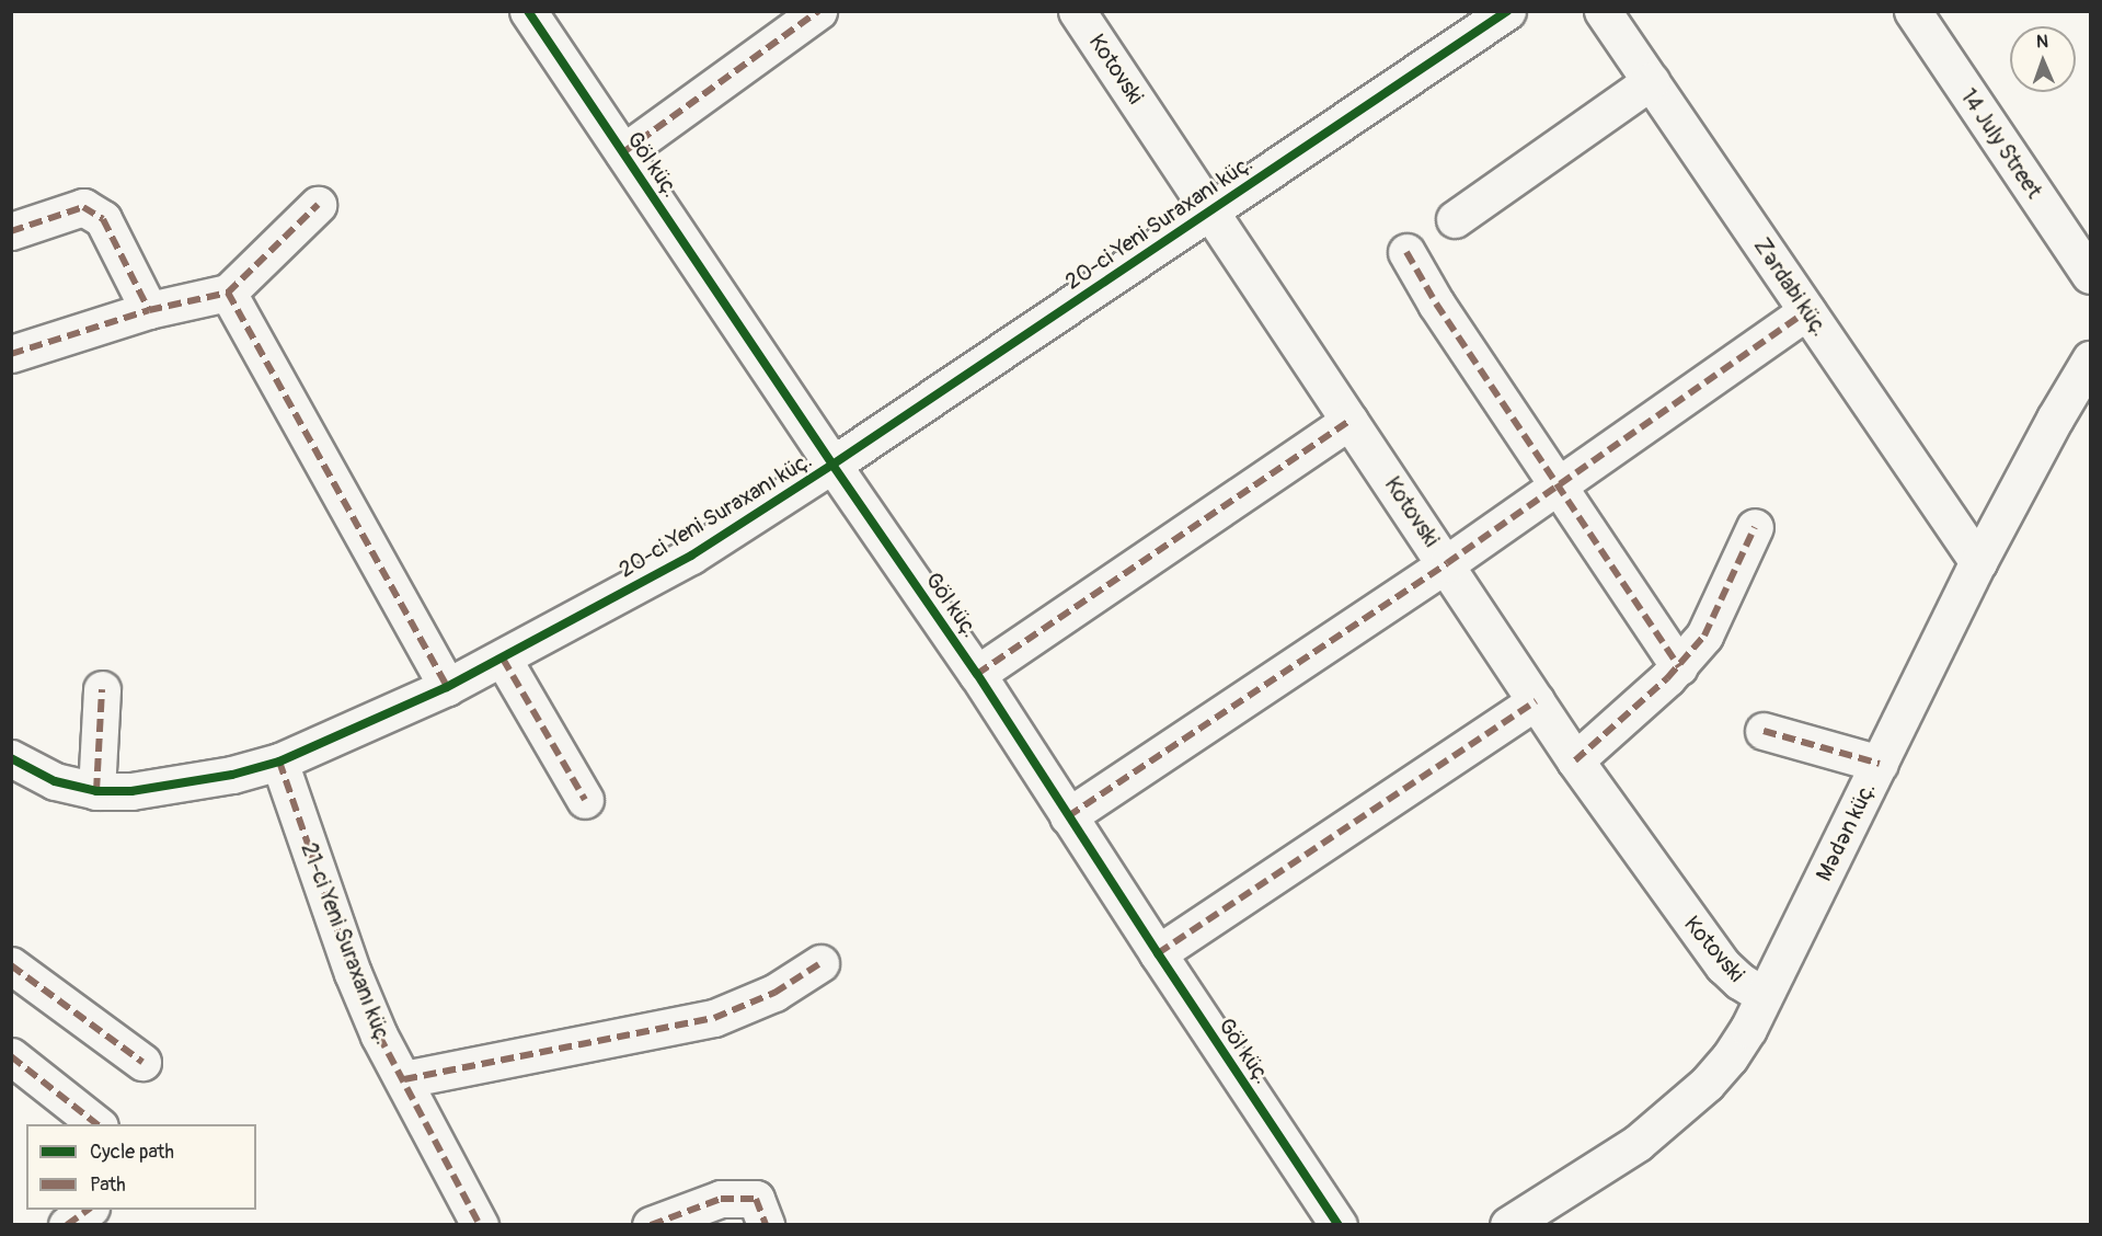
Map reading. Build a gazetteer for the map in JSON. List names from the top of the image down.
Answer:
{
  "streets": {
    "street": [
      "Kotovski",
      "14 July Street",
      "Göl küç.",
      "20-ci Yeni Suraxanı küç.",
      "Zərdabi küç.",
      "Mədən küç.",
      "21-ci Yeni Suraxanı küç."
    ]
  },
  "crossings": [
    ["Kotovski", "20-ci Yeni Suraxanı küç."],
    ["Kotovski", "Mədən küç."],
    ["Göl küç.", "20-ci Yeni Suraxanı küç."],
    ["20-ci Yeni Suraxanı küç.", "21-ci Yeni Suraxanı küç."],
    ["Zərdabi küç.", "Mədən küç."]
  ],
  "legend": ["Cycle path", "Path"],
  "north": "top"
}
